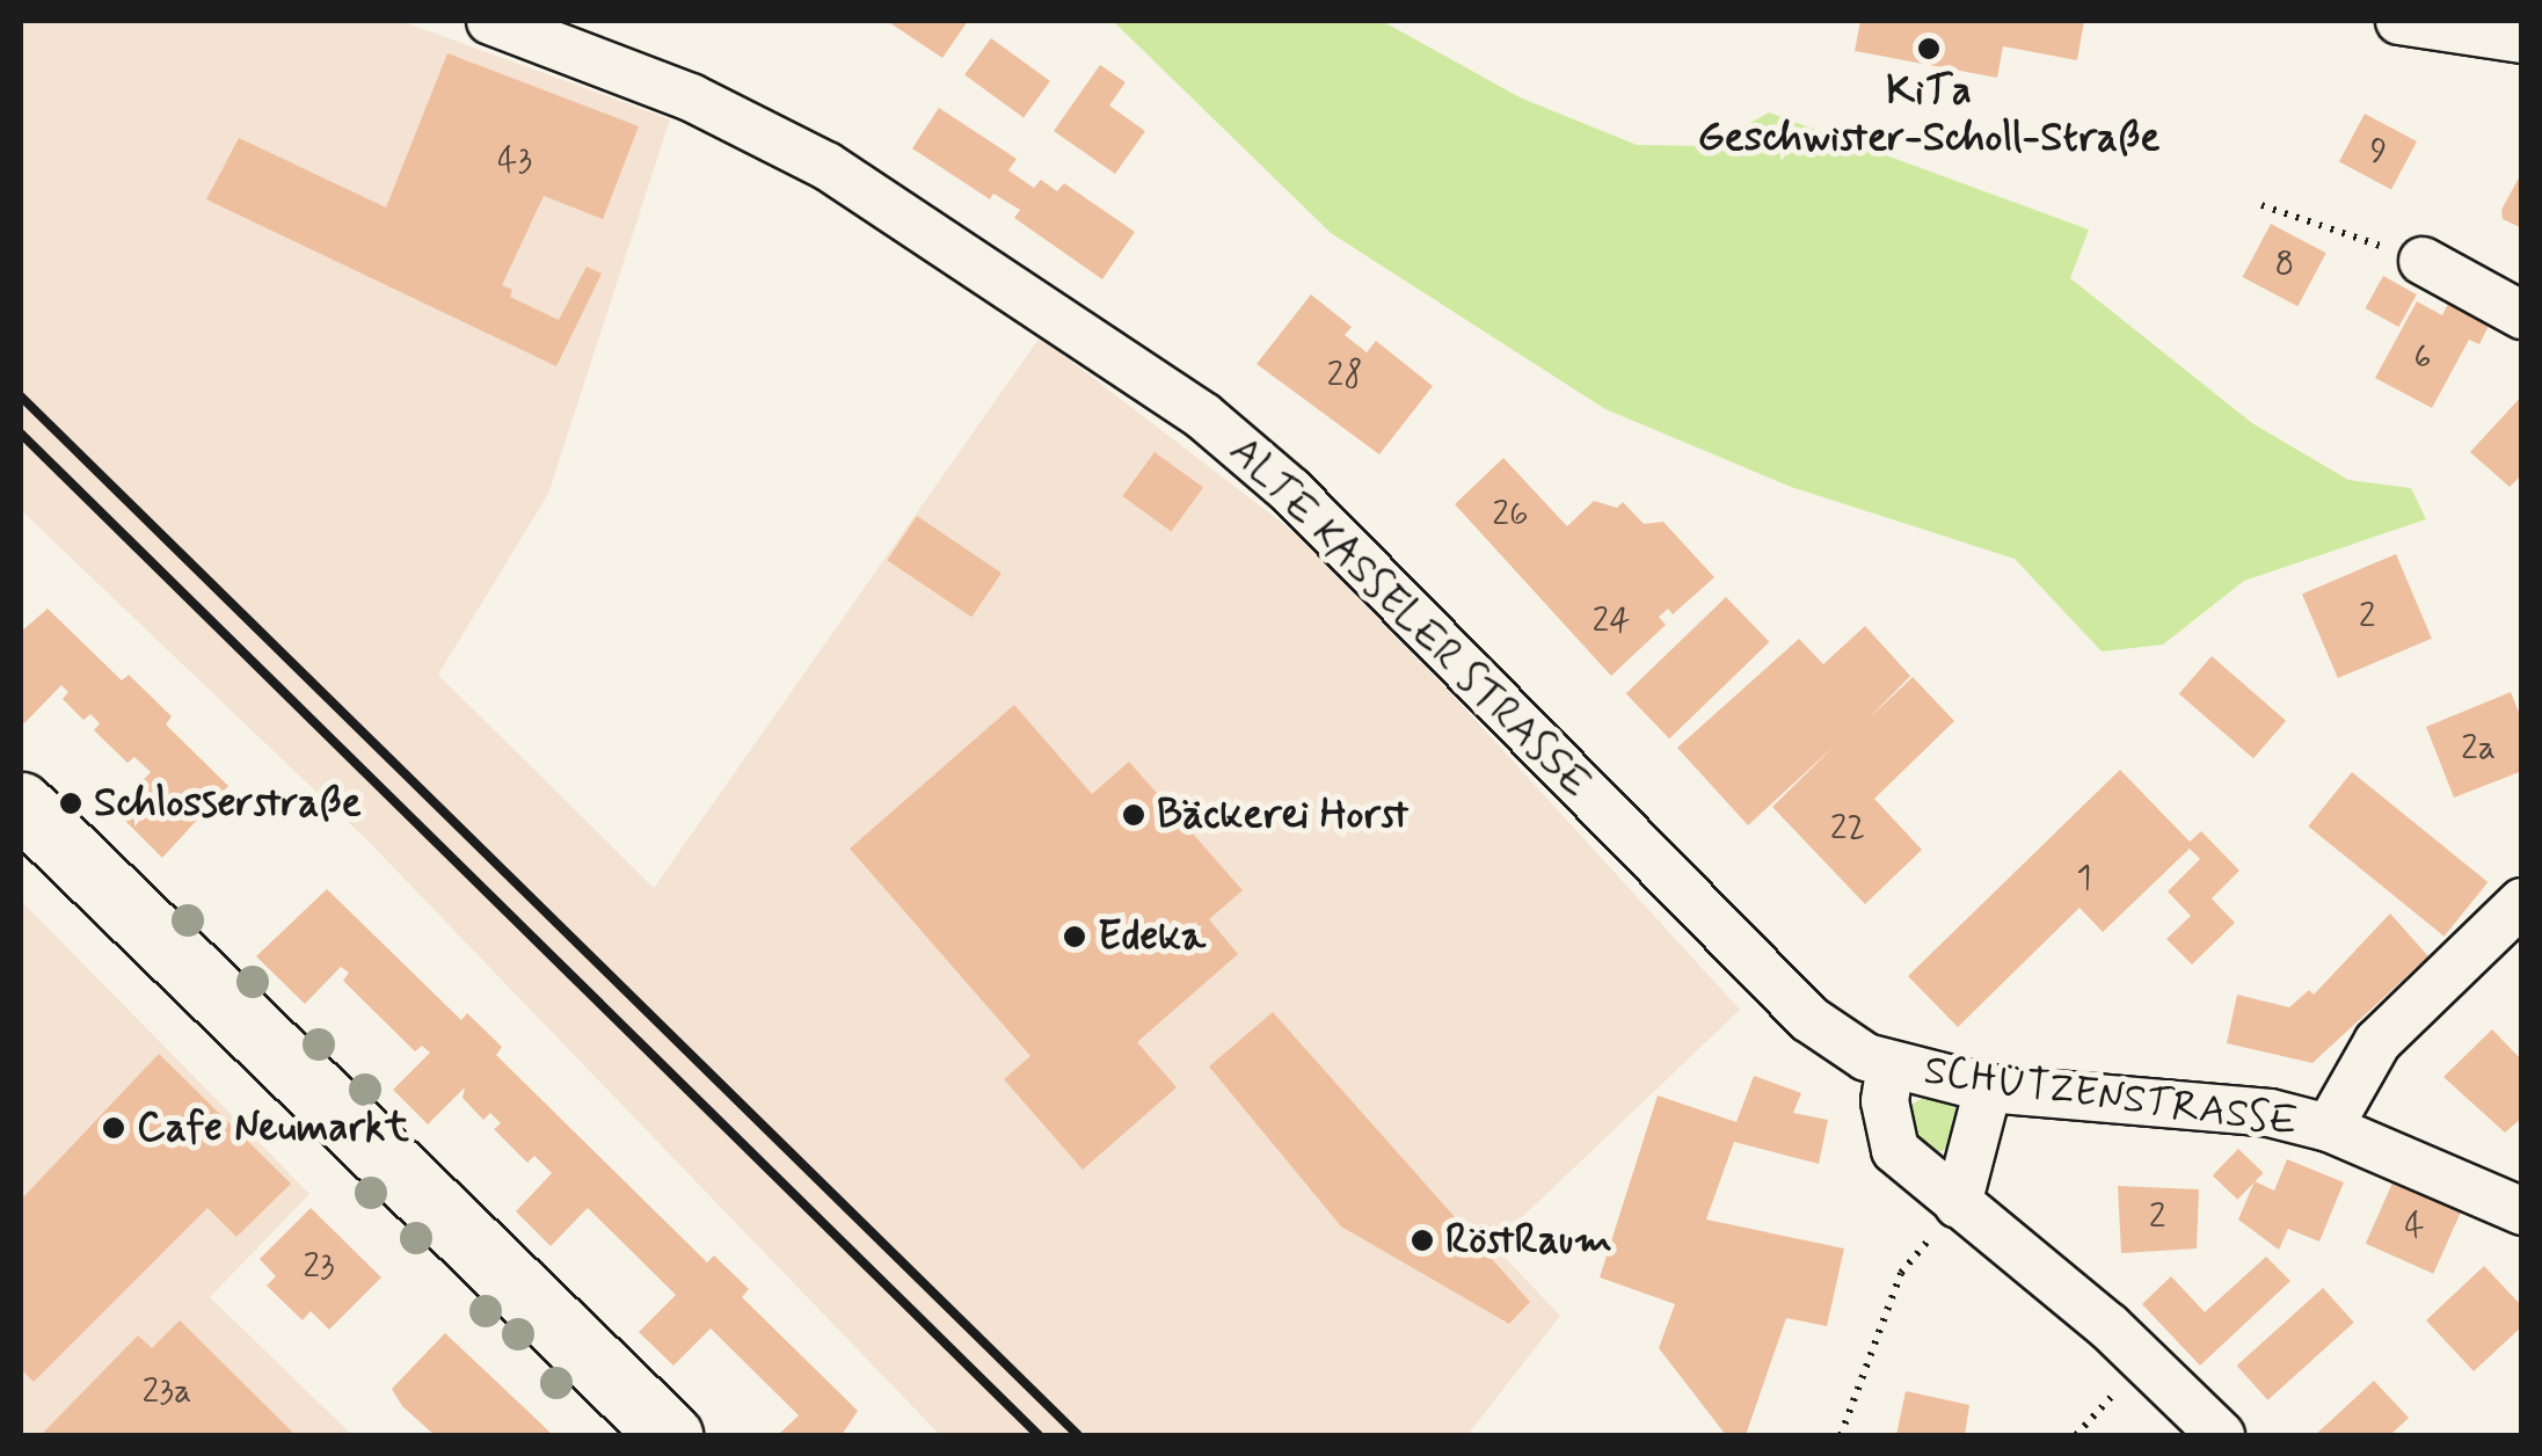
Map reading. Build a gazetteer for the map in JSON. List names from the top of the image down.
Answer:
{
  "streets": {
    "street": ["ALTE KASSELER STRASSE", "SCHÜTZENSTRASSE"]
  },
  "crossings": [
    ["ALTE KASSELER STRASSE", "SCHÜTZENSTRASSE"]
  ],
  "places": [
    "KiTa Geschwister-Scholl-Straße",
    "Schlosserstraße",
    "Bäckerei Horst",
    "Edeka",
    "Cafe Neumarkt",
    "RöstRaum"
  ],
  "house_numbers": [
    "9",
    "43",
    "8",
    "6",
    "28",
    "26",
    "2",
    "24",
    "2a",
    "22",
    "1",
    "2",
    "4",
    "23",
    "23a"
  ]
}
